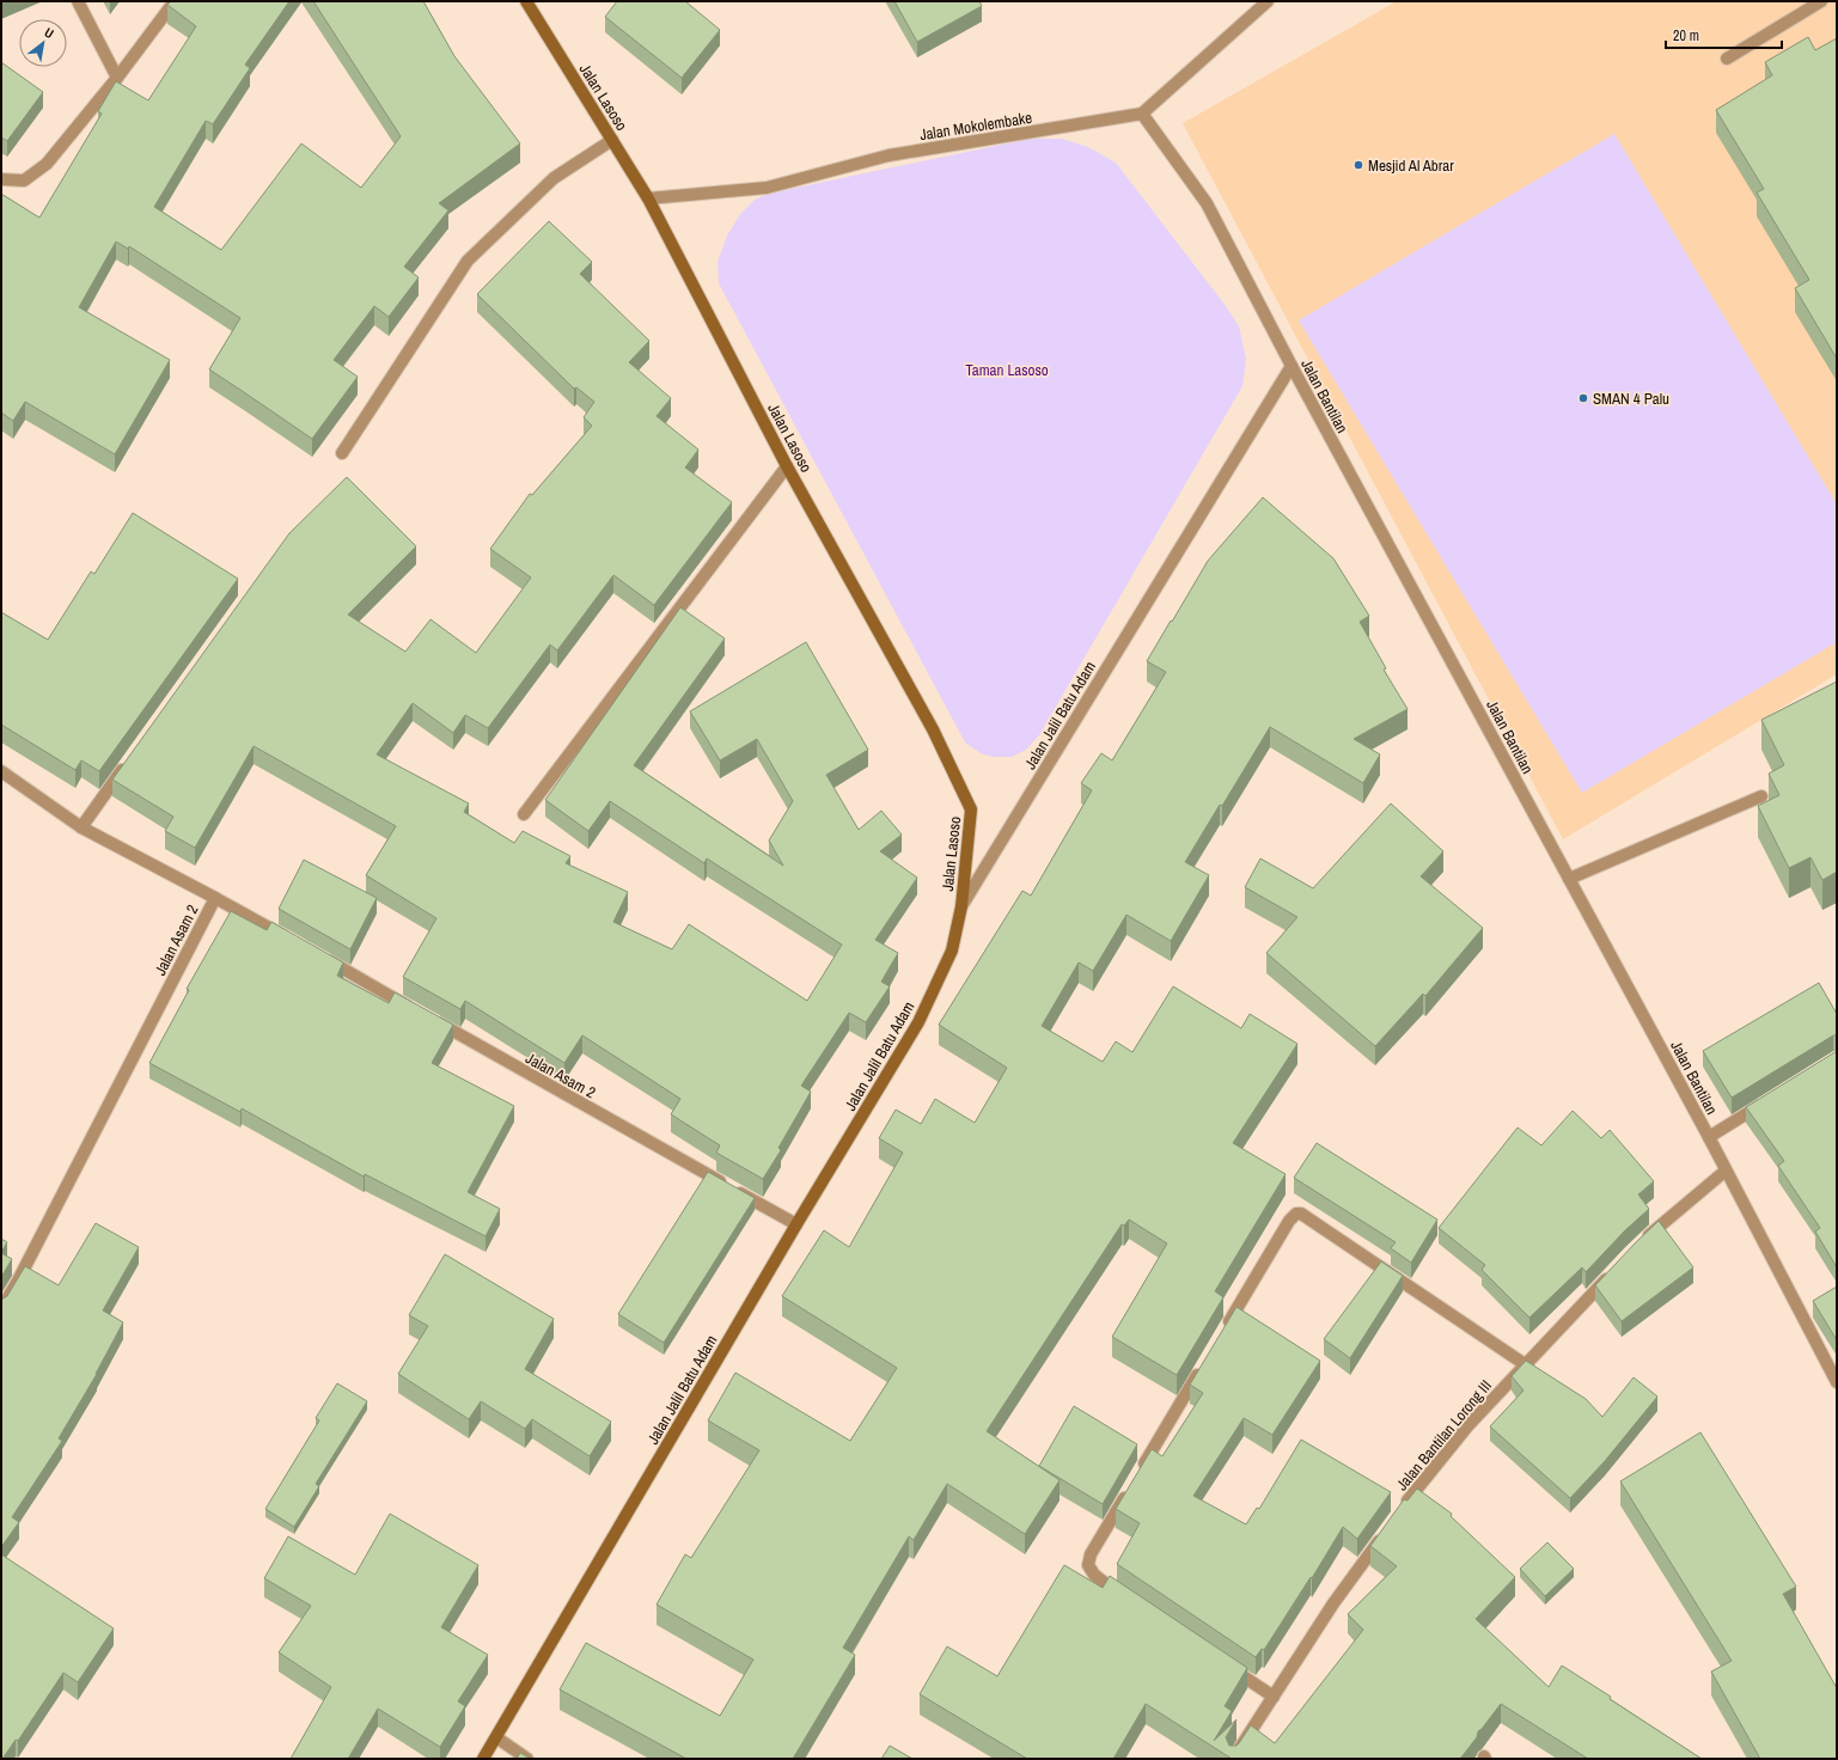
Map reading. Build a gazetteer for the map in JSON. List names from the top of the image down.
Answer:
{
  "streets": {
    "street": [
      "Jalan Lasoso",
      "Jalan Mokolembake",
      "Jalan Bantilan",
      "Jalan Jalil Batu Adam",
      "Jalan Asam 2",
      "Jalan Bantilan Lorong III"
    ]
  },
  "crossings": [
    ["Jalan Lasoso", "Jalan Mokolembake"],
    ["Jalan Lasoso", "Jalan Jalil Batu Adam"],
    ["Jalan Mokolembake", "Jalan Bantilan"],
    ["Jalan Bantilan", "Jalan Jalil Batu Adam"],
    ["Jalan Jalil Batu Adam", "Jalan Asam 2"]
  ],
  "parks": ["Taman Lasoso"],
  "places": ["Mesjid Al Abrar", "SMAN 4 Palu"],
  "scale_bar": "20 m",
  "north": "top right"
}
